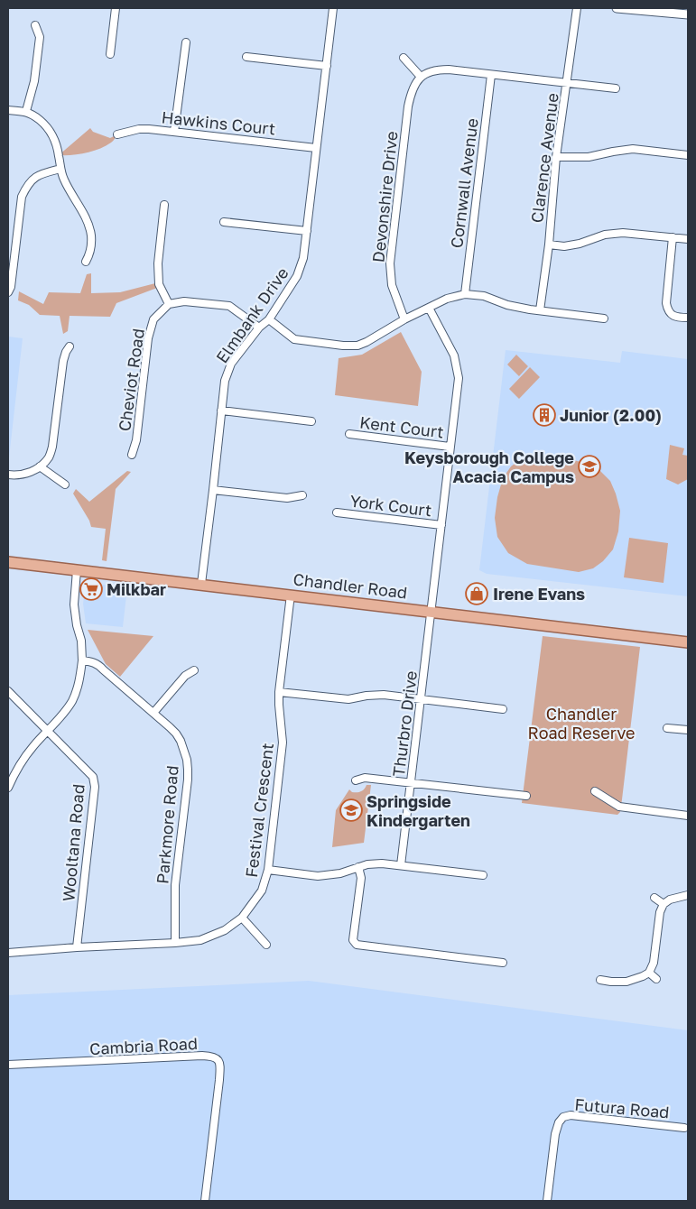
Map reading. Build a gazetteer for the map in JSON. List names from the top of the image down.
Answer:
{
  "streets": {
    "main road": ["Chandler Road"],
    "street": [
      "Hawkins Court",
      "Clarence Avenue",
      "Cornwall Avenue",
      "Devonshire Drive",
      "Elmbank Drive",
      "Cheviot Road",
      "Kent Court",
      "York Court",
      "Thurbro Drive",
      "Festival Crescent",
      "Parkmore Road",
      "Wooltana Road",
      "Cambria Road",
      "Futura Road"
    ]
  },
  "crossings": [
    ["Hawkins Court", "Elmbank Drive"],
    ["Elmbank Drive", "Chandler Road"],
    ["Kent Court", "Thurbro Drive"],
    ["York Court", "Thurbro Drive"],
    ["Chandler Road", "Thurbro Drive"],
    ["Chandler Road", "Festival Crescent"],
    ["Festival Crescent", "Parkmore Road"],
    ["Festival Crescent", "Wooltana Road"]
  ],
  "parks": ["Chandler Road Reserve"],
  "places": {
    "building": ["Junior (2.00)"],
    "school or university": ["Keysborough College Acacia Campus", "Springside Kindergarten"],
    "supermarket": ["Milkbar"],
    "shop": ["Irene Evans"]
  }
}
